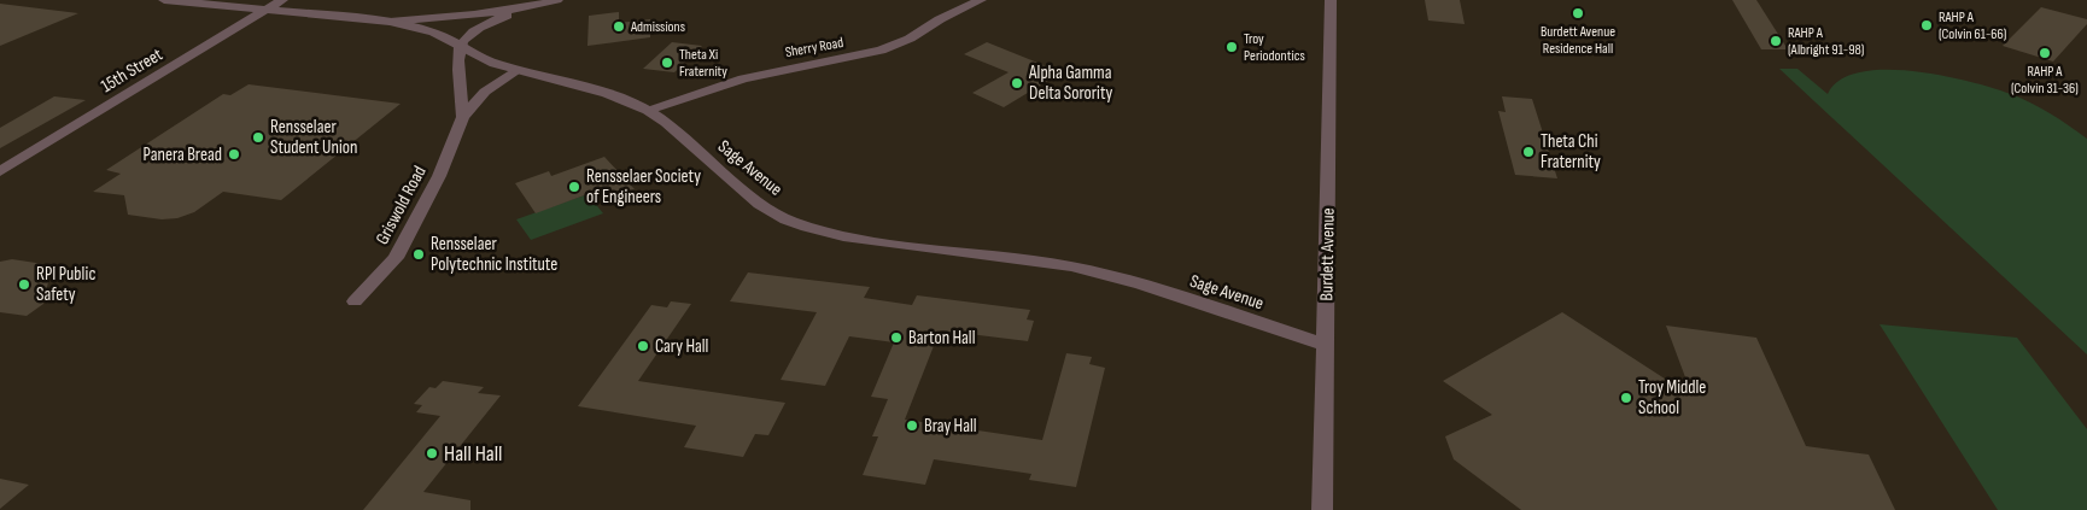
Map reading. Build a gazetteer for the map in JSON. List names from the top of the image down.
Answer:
{
  "streets": {
    "street": [
      "Sherry Road",
      "15th Street",
      "Sage Avenue",
      "Griswold Road",
      "Burdett Avenue"
    ]
  },
  "crossings": [
    ["Sherry Road", "Sage Avenue"],
    ["15th Street", "Sage Avenue"],
    ["Sage Avenue", "Griswold Road"],
    ["Sage Avenue", "Burdett Avenue"]
  ],
  "places": [
    "Burdett Avenue Residence Hall",
    "RAHP A (Colvin 61-66)",
    "Admissions",
    "RAHP A (Albright 91-98)",
    "Troy Periodontics",
    "RAHP A (Colvin 31-36)",
    "Theta Xi Fraternity",
    "Alpha Gamma Delta Sorority",
    "Rensselaer Student Union",
    "Theta Chi Fraternity",
    "Panera Bread",
    "Rensselaer Society of Engineers",
    "Rensselaer Polytechnic Institute",
    "RPI Public Safety",
    "Barton Hall",
    "Cary Hall",
    "Troy Middle School",
    "Bray Hall",
    "Hall Hall"
  ]
}
